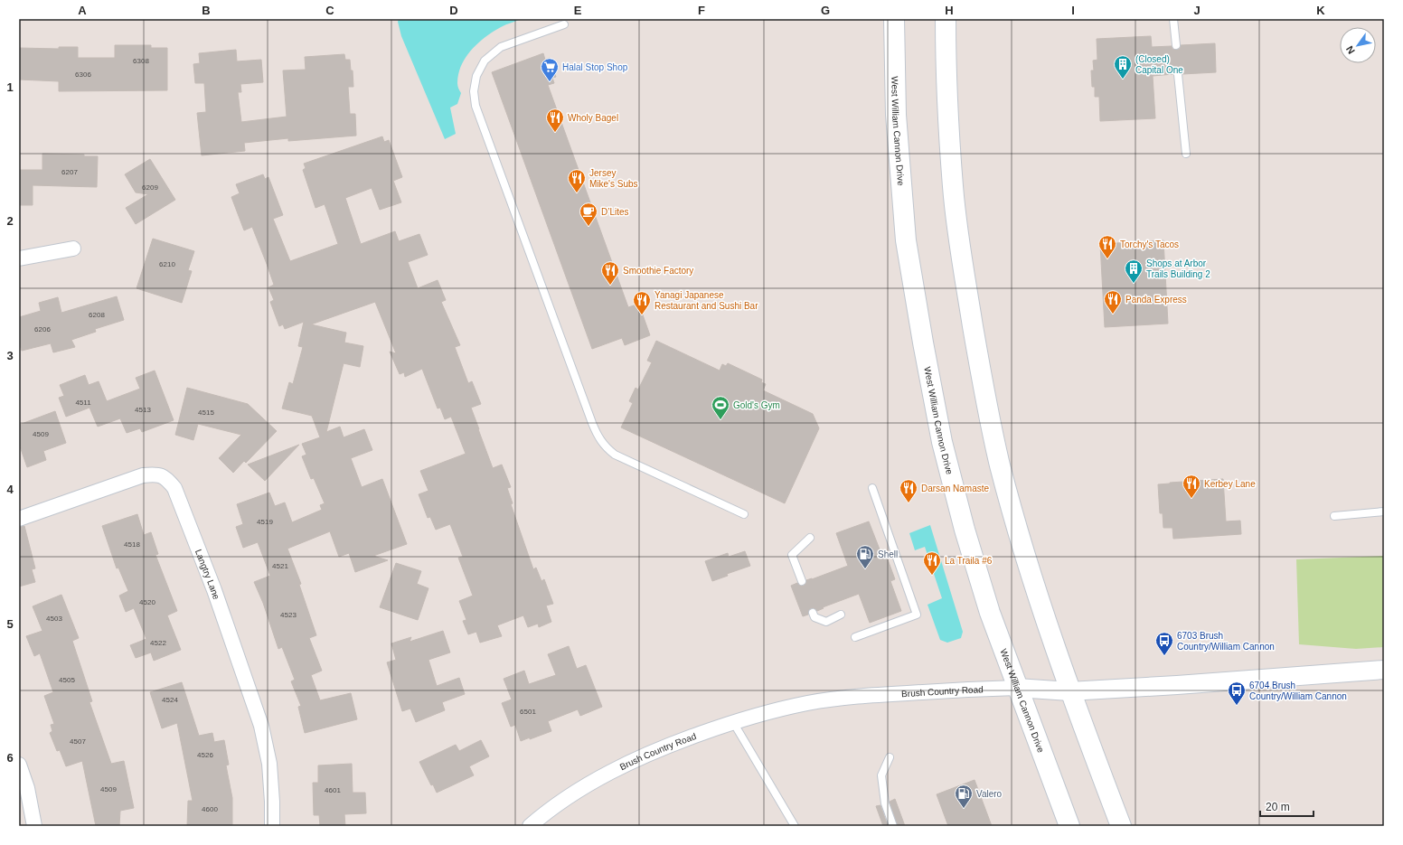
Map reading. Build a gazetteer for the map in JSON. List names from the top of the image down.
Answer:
{
  "streets": {
    "main road": ["West William Cannon Drive"],
    "street": ["Langtry Lane", "Brush Country Road"]
  },
  "crossings": [
    ["West William Cannon Drive", "Brush Country Road"]
  ],
  "places": {
    "building": ["(Closed) Capital One", "Shops at Arbor Trails Building 2"],
    "supermarket": ["Halal Stop Shop"],
    "restaurant": [
      "Wholy Bagel",
      "Jersey Mike's Subs",
      "Torchy's Tacos",
      "Smoothie Factory",
      "Panda Express",
      "Yanagi Japanese Restaurant and Sushi Bar",
      "Kerbey Lane",
      "Darsan Namaste",
      "La Traila #6"
    ],
    "cafe": ["D’Lites"],
    "sports": ["Gold's Gym"],
    "fuel station": ["Shell", "Valero"],
    "bus stop": ["6703 Brush Country/William Cannon", "6704 Brush Country/William Cannon"]
  },
  "house_numbers": [
    "6308",
    "6306",
    "6207",
    "6209",
    "6210",
    "6208",
    "6206",
    "4511",
    "4513",
    "4515",
    "4509",
    "4519",
    "4518",
    "4521",
    "4520",
    "4523",
    "4503",
    "4522",
    "4505",
    "4524",
    "6501",
    "4507",
    "4526",
    "4509",
    "4601",
    "4600"
  ],
  "scale_bar": "20 m",
  "north": "bottom left",
  "grid": {
    "columns": [
      "A",
      "B",
      "C",
      "D",
      "E",
      "F",
      "G",
      "H",
      "I",
      "J",
      "K"
    ],
    "rows": [
      "1",
      "2",
      "3",
      "4",
      "5",
      "6"
    ]
  }
}
